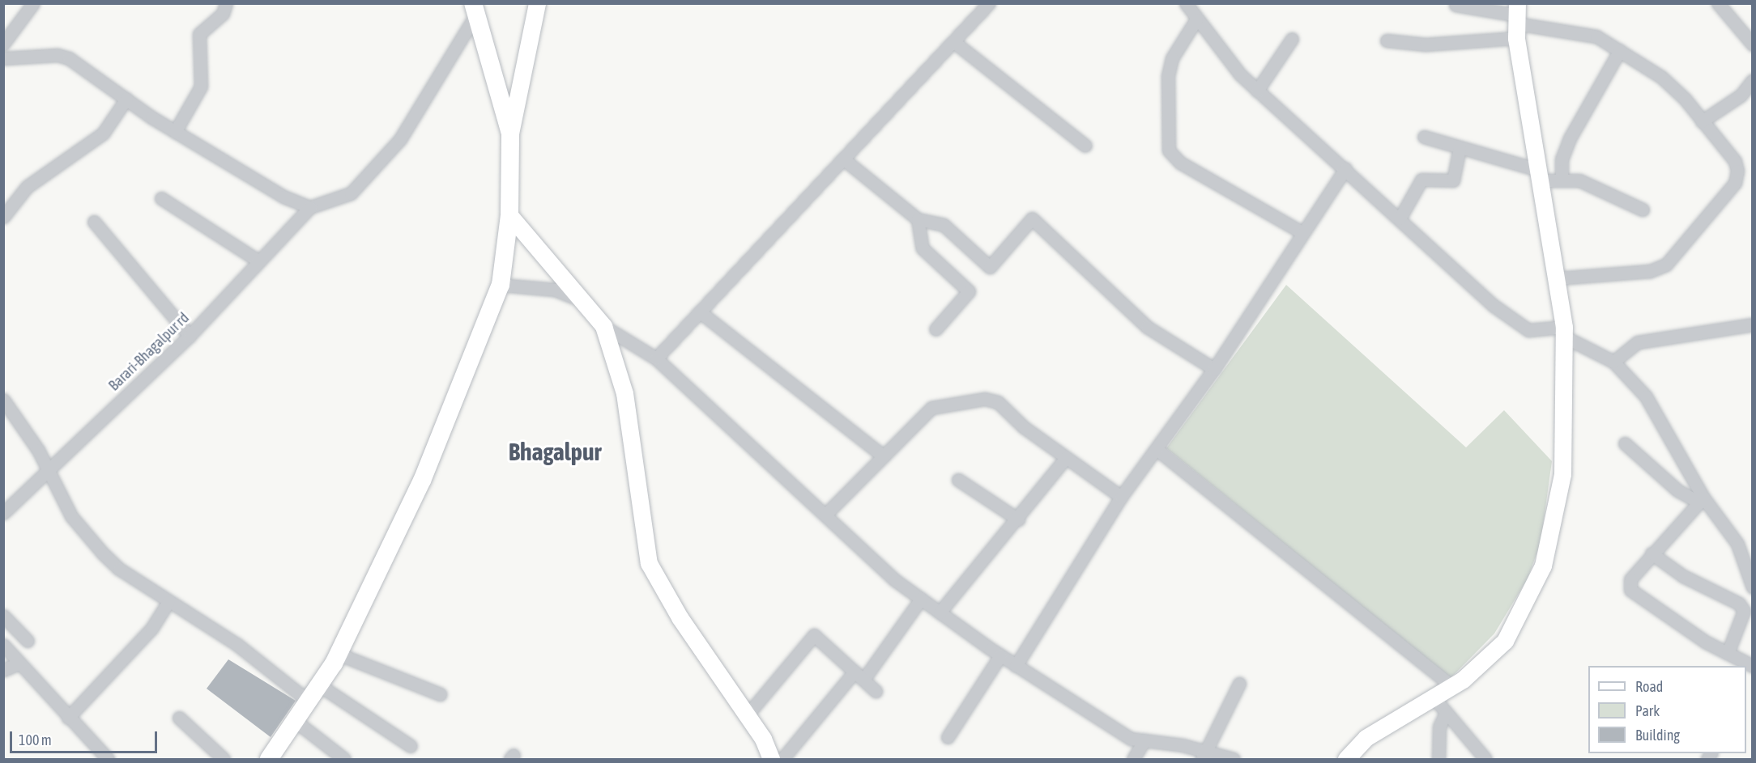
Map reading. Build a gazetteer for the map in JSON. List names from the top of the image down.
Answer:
{
  "streets": {
    "street": ["Barari-Bhagalpur rd"]
  },
  "districts": ["Bhagalpur"],
  "legend": ["Road", "Park", "Building"],
  "scale_bar": "100 m"
}
